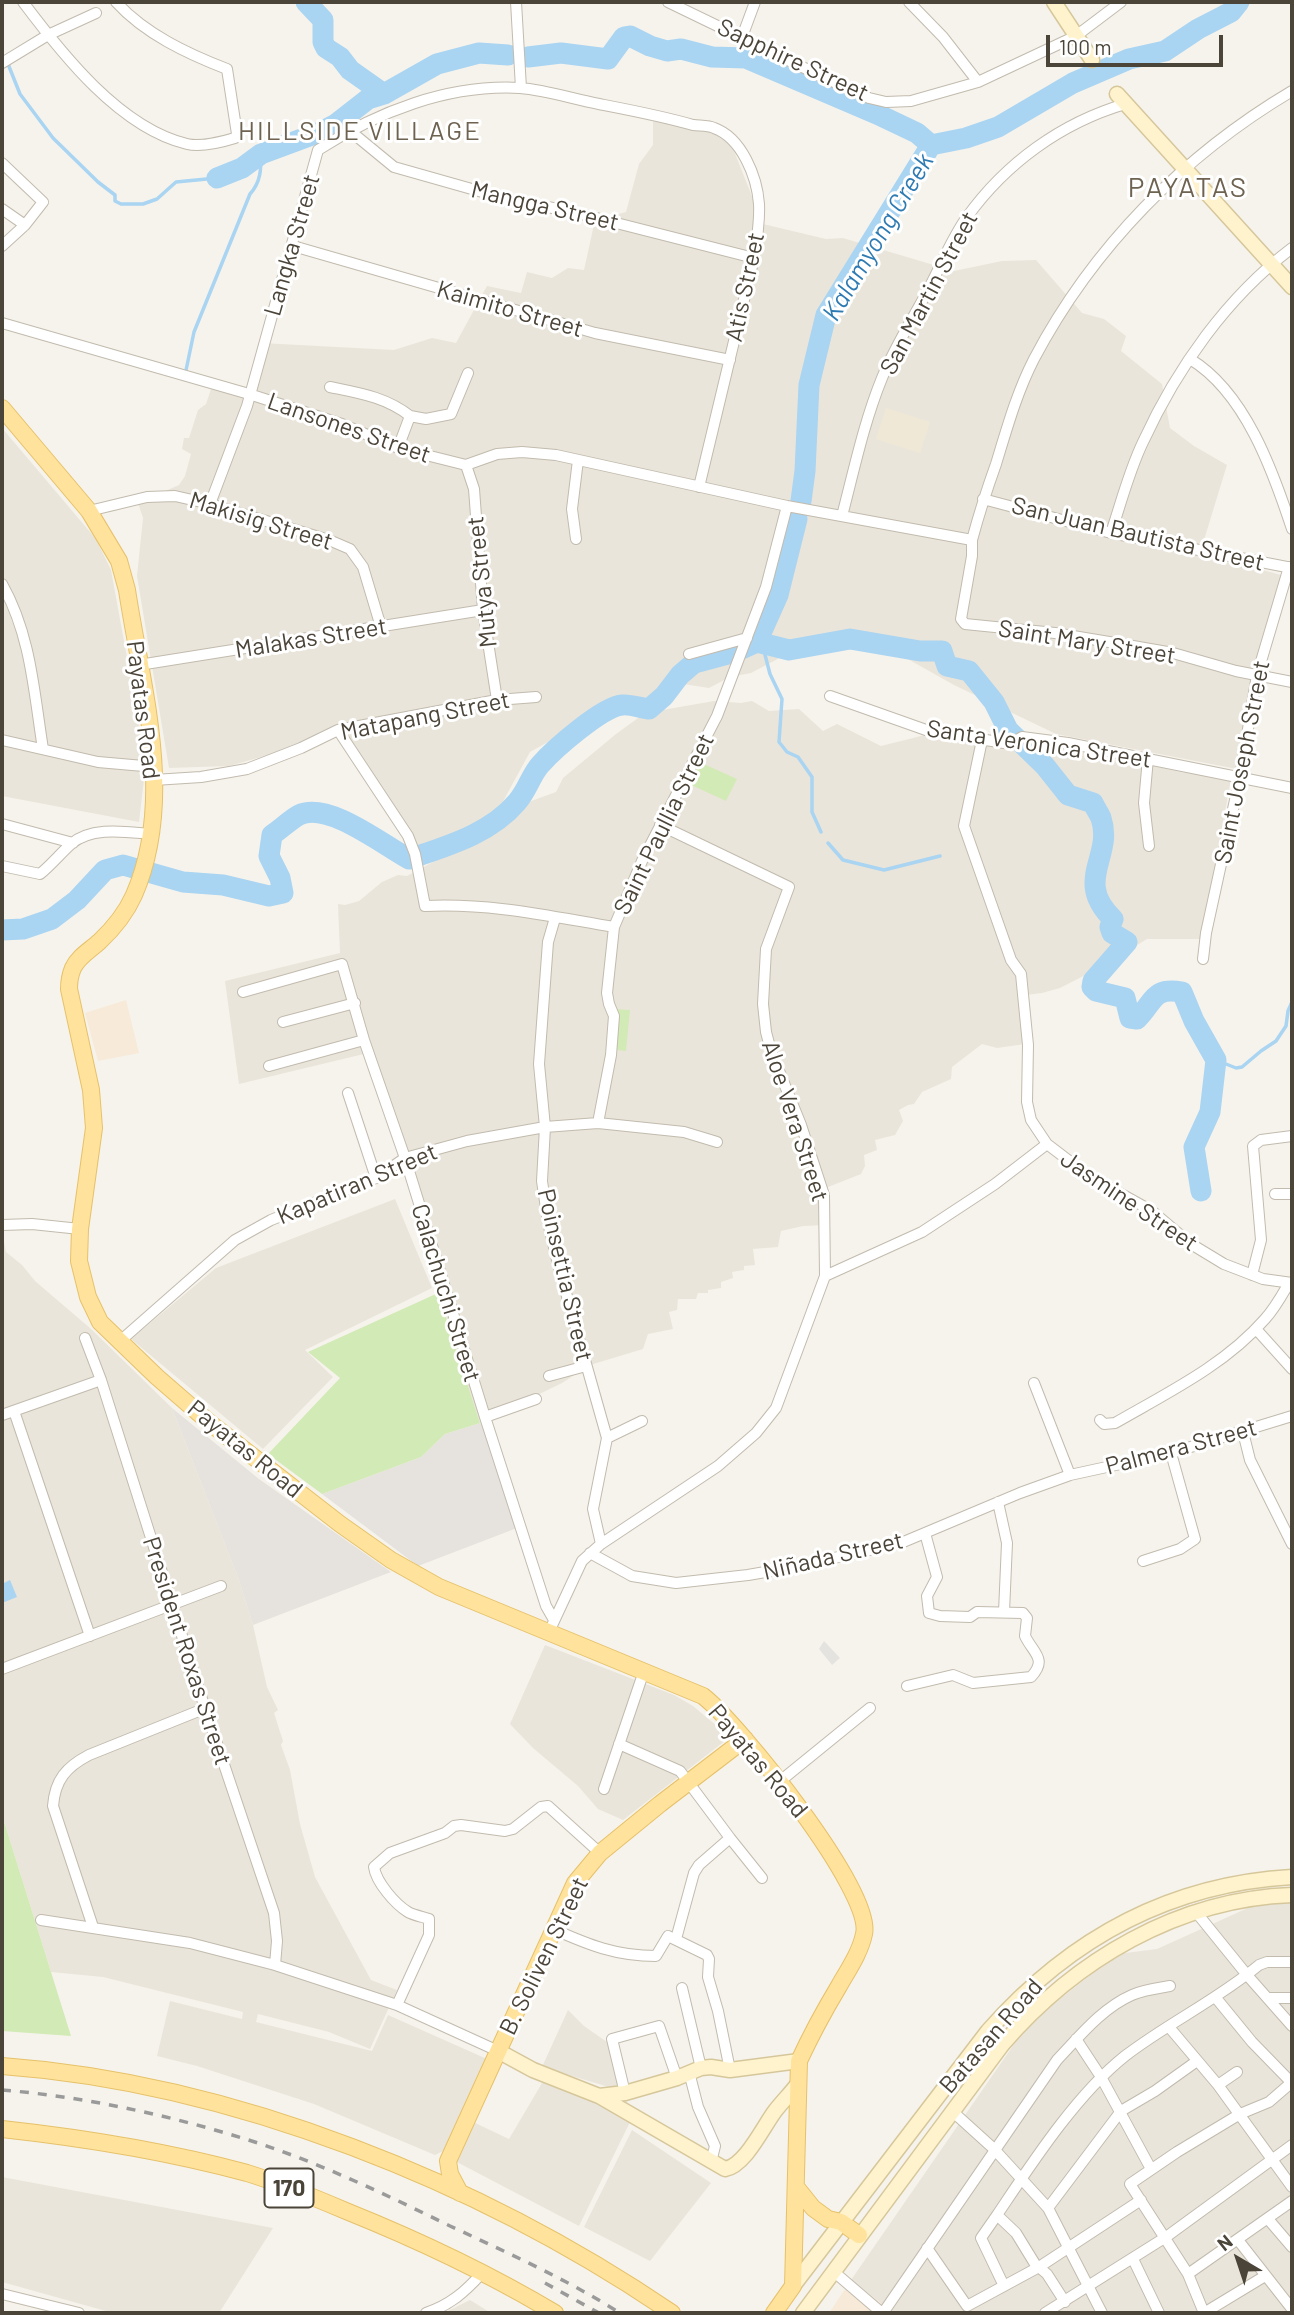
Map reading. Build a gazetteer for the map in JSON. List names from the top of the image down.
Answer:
{
  "streets": {
    "main road": [
      "Payatas Road",
      "B. Soliven Street",
      "Batasan Road",
      "170"
    ],
    "street": [
      "Sapphire Street",
      "Mangga Street",
      "Langka Street",
      "Atis Street",
      "San Martin Street",
      "Kaimito Street",
      "Lansones Street",
      "Makisig Street",
      "San Juan Bautista Street",
      "Mutya Street",
      "Malakas Street",
      "Saint Mary Street",
      "Matapang Street",
      "Santa Veronica Street",
      "Saint Joseph Street",
      "Saint Paullia Street",
      "Aloe Vera Street",
      "Kapatiran Street",
      "Jasmine Street",
      "Poinsettia Street",
      "Calachuchi Street",
      "Palmera Street",
      "Niñada Street",
      "President Roxas Street"
    ]
  },
  "crossings": [
    ["Mangga Street", "Langka Street"],
    ["Mangga Street", "Atis Street"],
    ["Langka Street", "Atis Street"],
    ["Langka Street", "Kaimito Street"],
    ["Langka Street", "Lansones Street"],
    ["Langka Street", "Makisig Street"],
    ["Atis Street", "Kaimito Street"],
    ["Lansones Street", "Mutya Street"],
    ["Makisig Street", "Malakas Street"],
    ["Makisig Street", "Payatas Road"],
    ["San Juan Bautista Street", "Saint Joseph Street"],
    ["Mutya Street", "Malakas Street"],
    ["Mutya Street", "Matapang Street"],
    ["Malakas Street", "Payatas Road"],
    ["Saint Mary Street", "Saint Joseph Street"],
    ["Payatas Road", "Matapang Street"],
    ["Payatas Road", "Kapatiran Street"],
    ["Payatas Road", "Calachuchi Street"],
    ["Payatas Road", "B. Soliven Street"],
    ["Payatas Road", "Batasan Road"],
    ["Santa Veronica Street", "Saint Joseph Street"],
    ["Santa Veronica Street", "Jasmine Street"],
    ["Saint Paullia Street", "Aloe Vera Street"],
    ["Saint Paullia Street", "Kapatiran Street"],
    ["Kapatiran Street", "Poinsettia Street"],
    ["Kapatiran Street", "Calachuchi Street"],
    ["Palmera Street", "Niñada Street"],
    ["B. Soliven Street", "170"]
  ],
  "districts": ["HILLSIDE VILLAGE", "PAYATAS"],
  "water": ["Kalamyong Creek"],
  "scale_bar": "100 m",
  "north": "top left"
}
